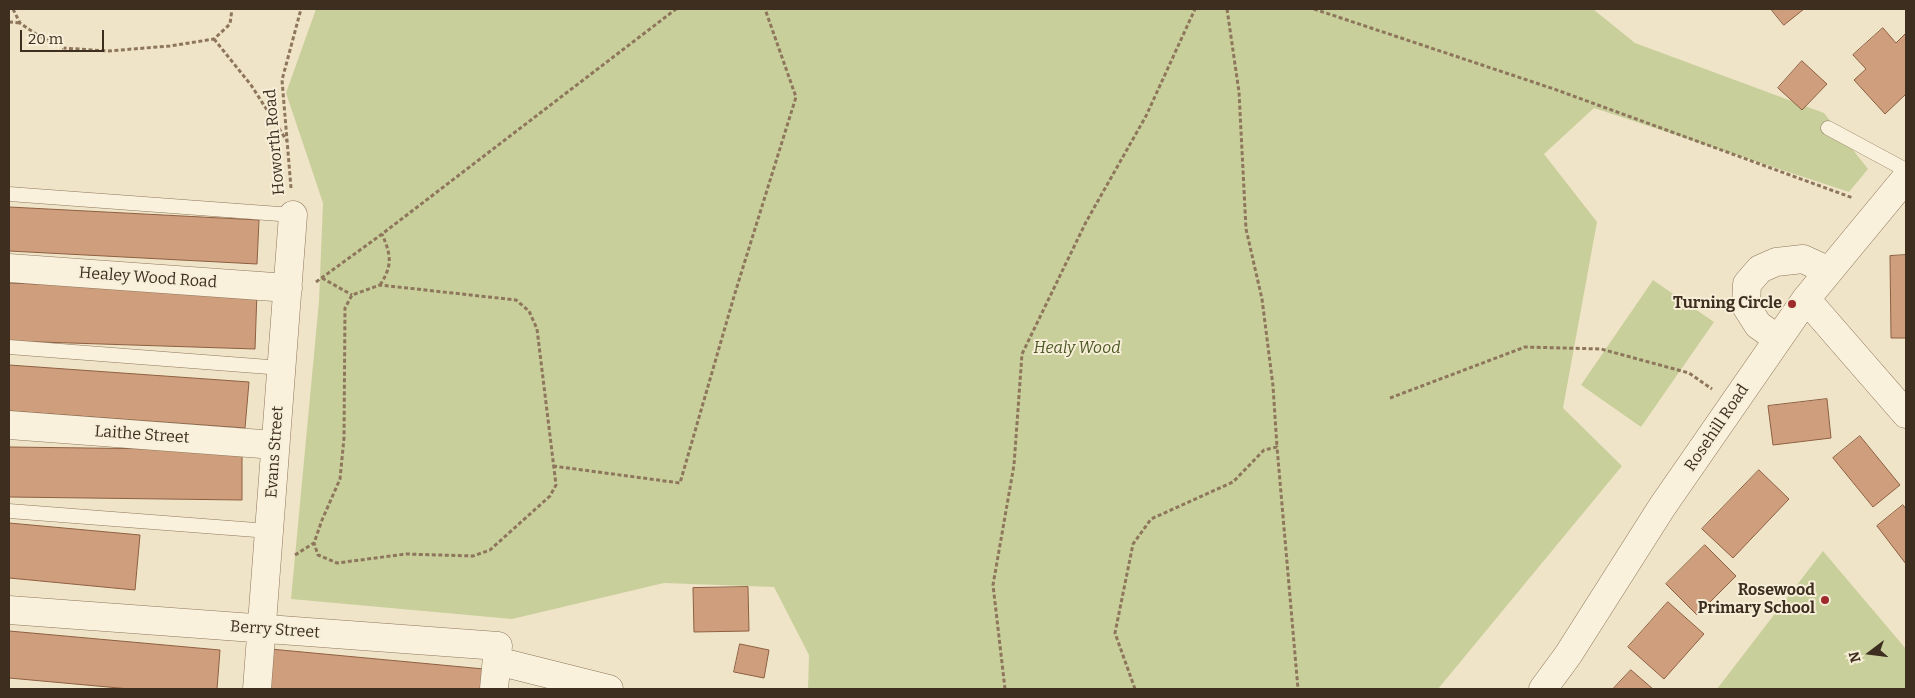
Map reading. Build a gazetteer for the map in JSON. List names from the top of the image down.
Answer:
{
  "streets": {
    "street": [
      "Healey Wood Road",
      "Rosehill Road",
      "Laithe Street",
      "Evans Street",
      "Berry Street"
    ],
    "path": ["Howorth Road"]
  },
  "crossings": [
    ["Howorth Road", "Evans Street"],
    ["Healey Wood Road", "Evans Street"],
    ["Laithe Street", "Evans Street"],
    ["Evans Street", "Berry Street"]
  ],
  "parks": ["Healy Wood"],
  "places": ["Turning Circle", "Rosewood Primary School"],
  "scale_bar": "20 m",
  "north": "left"
}
